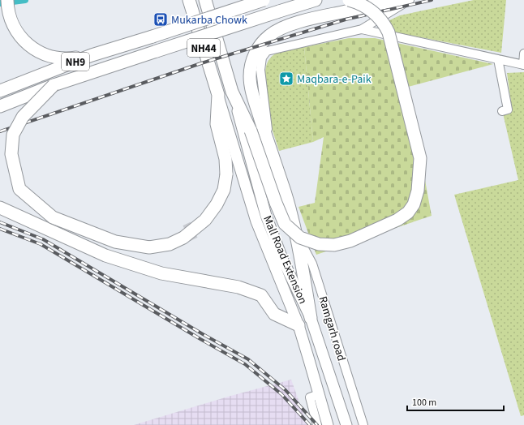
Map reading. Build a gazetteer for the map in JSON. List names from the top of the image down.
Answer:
{
  "streets": {
    "highway": ["NH44", "NH9"],
    "main road": ["Mall Road Extension"],
    "street": ["Ramgarh road"]
  },
  "crossings": [
    ["NH44", "Mall Road Extension"]
  ],
  "places": {
    "bus stop": ["Mukarba Chowk"],
    "place": ["Maqbara-e-Paik"]
  },
  "scale_bar": "100 m"
}
